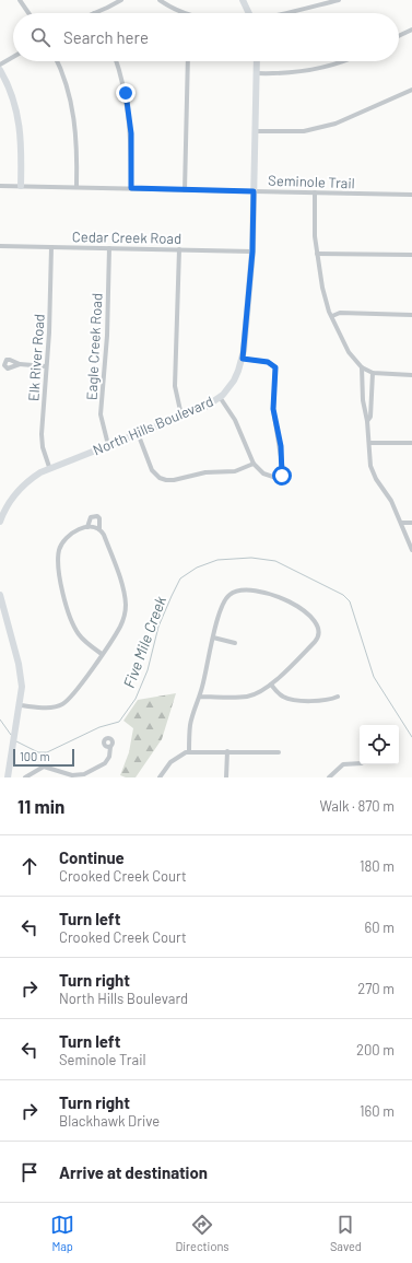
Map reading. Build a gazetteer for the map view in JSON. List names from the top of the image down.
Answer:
{
  "streets": {
    "street": [
      "Seminole Trail",
      "Cedar Creek Road",
      "Eagle Creek Road",
      "Elk River Road",
      "North Hills Boulevard"
    ]
  },
  "crossings": [
    ["Seminole Trail", "North Hills Boulevard"],
    ["Cedar Creek Road", "Eagle Creek Road"],
    ["Cedar Creek Road", "Elk River Road"],
    ["Cedar Creek Road", "North Hills Boulevard"],
    ["Eagle Creek Road", "North Hills Boulevard"],
    ["Elk River Road", "North Hills Boulevard"]
  ],
  "water": ["Five Mile Creek"],
  "scale_bar": "100 m",
  "page": {
    "search": "Search here",
    "scale": "100 m",
    "heading": ["11 min", "Walk · 870 m"],
    "list": [
      ["Continue", "Crooked Creek Court", "180 m"],
      ["Turn left", "Crooked Creek Court", "60 m"],
      ["Turn right", "North Hills Boulevard", "270 m"],
      ["Turn left", "Seminole Trail", "200 m"],
      ["Turn right", "Blackhawk Drive", "160 m"],
      "Arrive at destination"
    ],
    "nav": ["Map", "Directions", "Saved"]
  }
}
